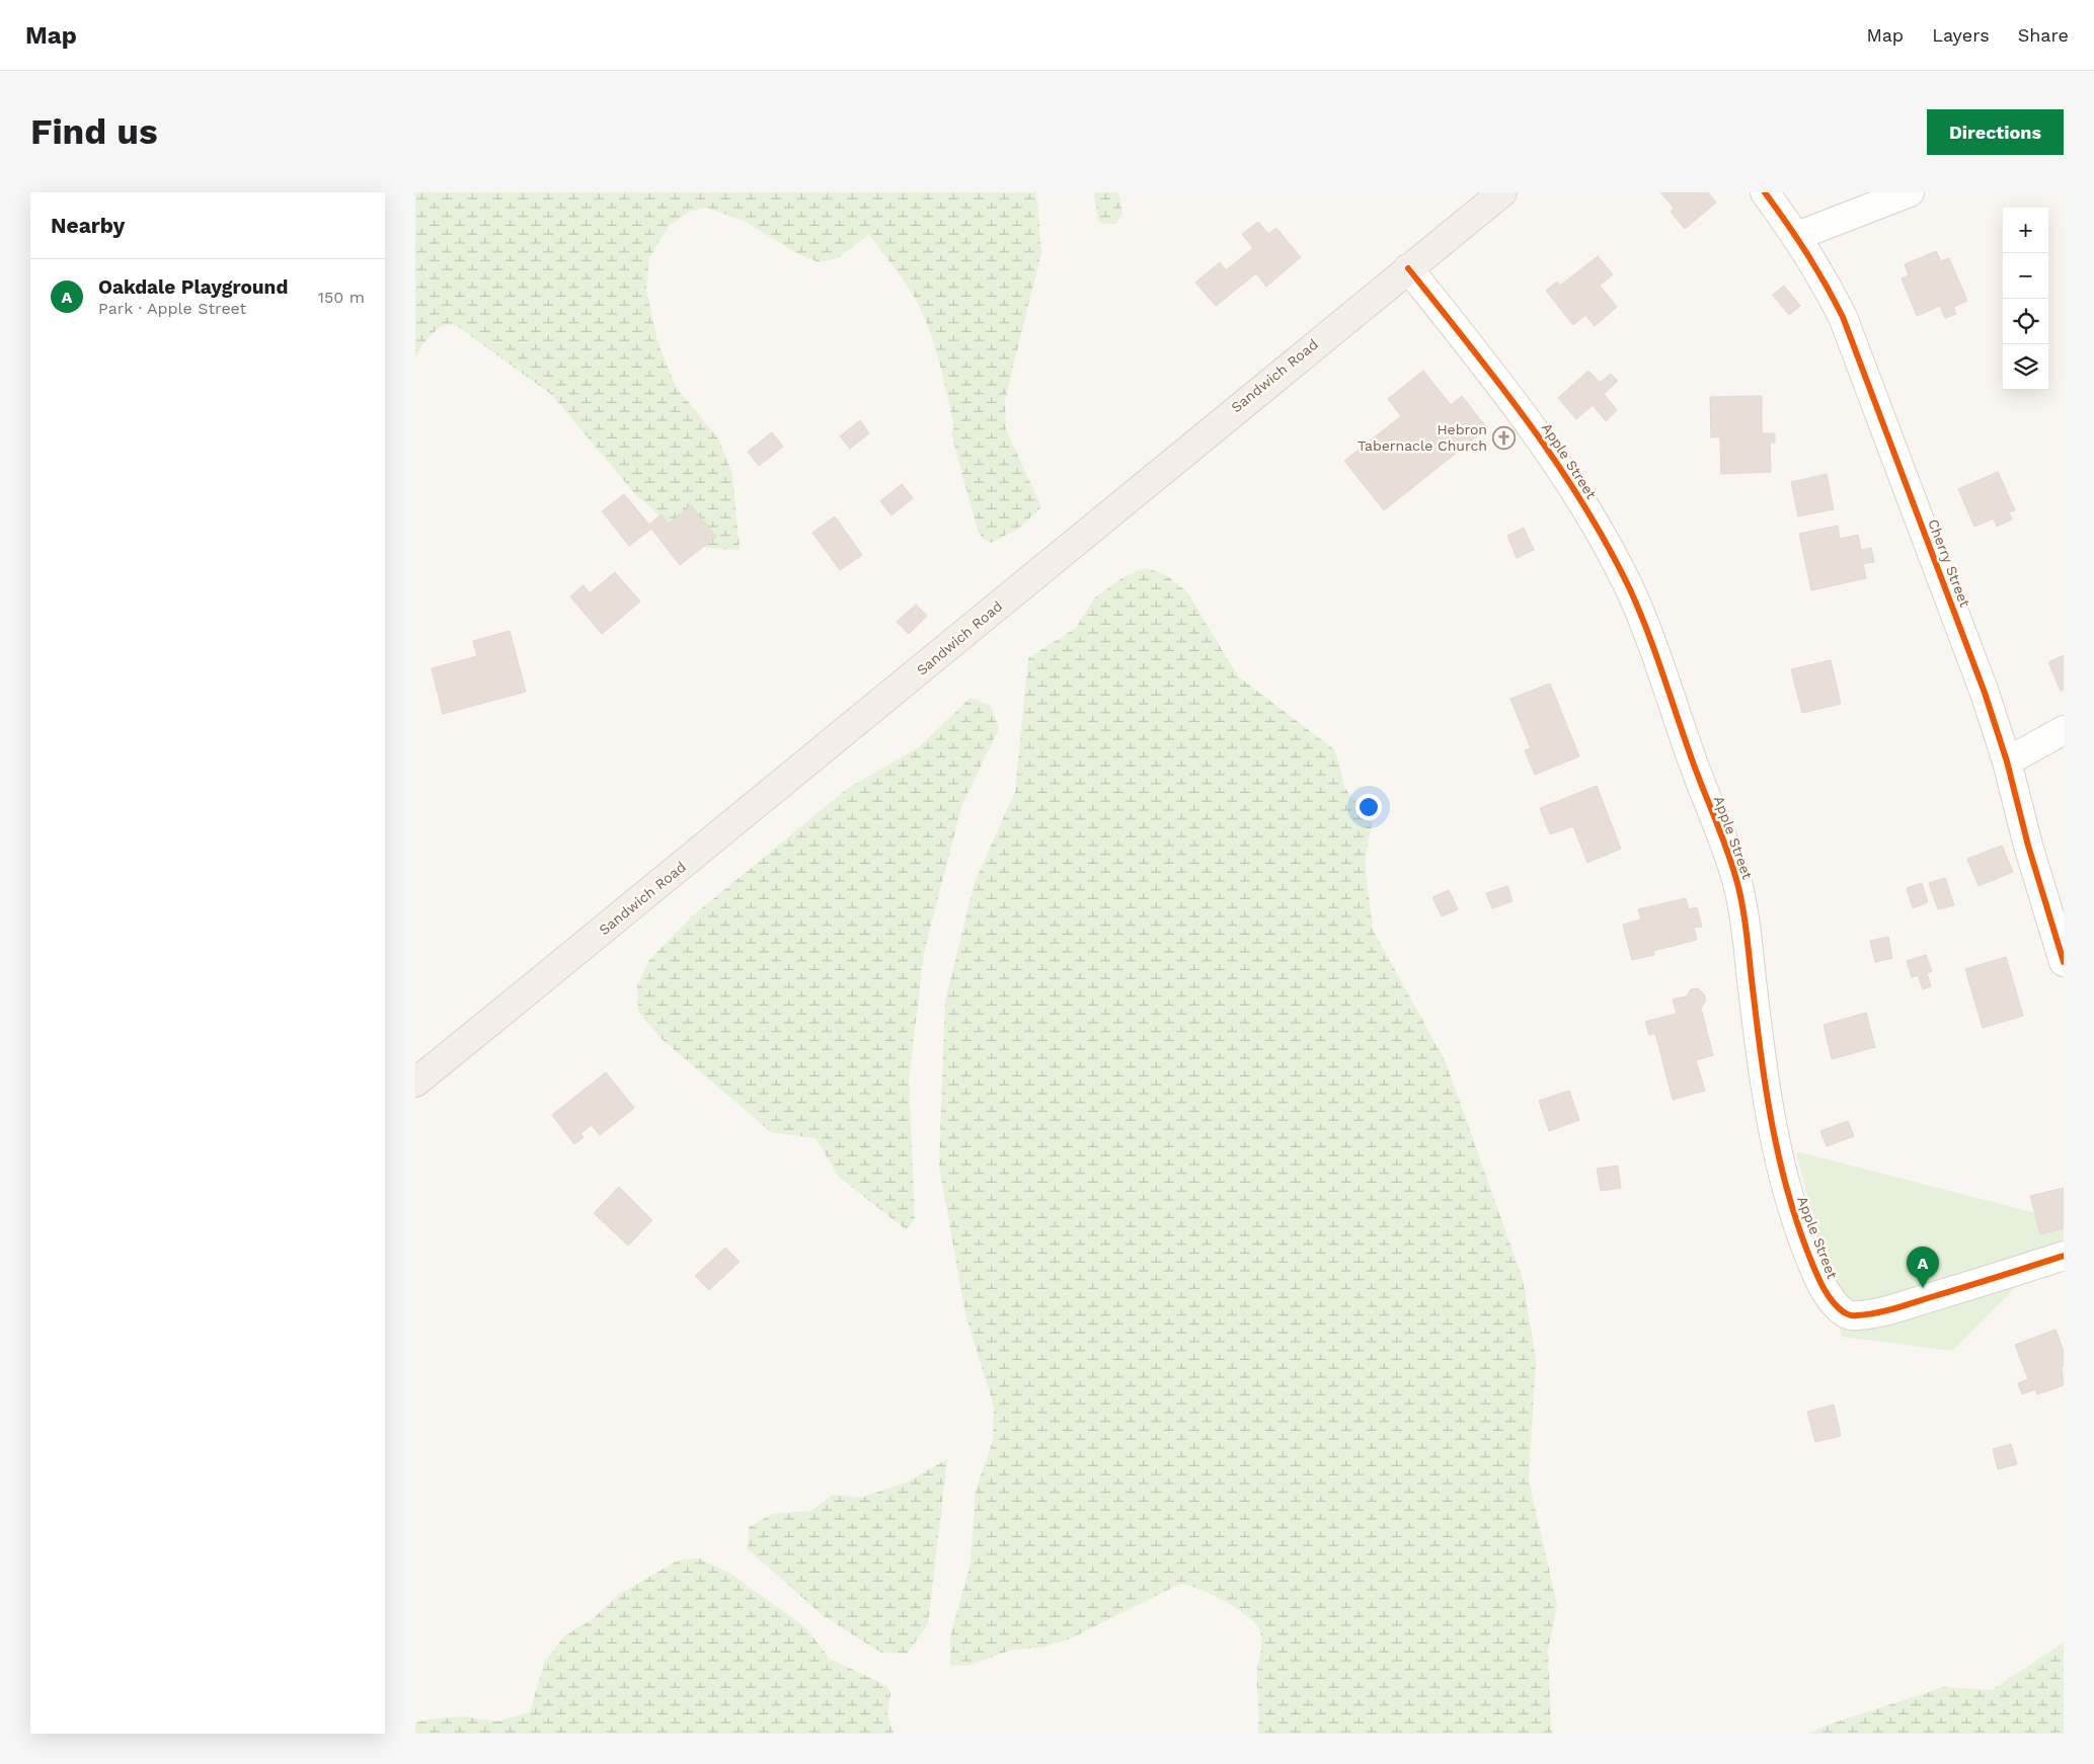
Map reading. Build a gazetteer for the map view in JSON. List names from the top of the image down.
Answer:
{
  "streets": {
    "main road": ["Sandwich Road"],
    "street": ["Apple Street", "Cherry Street"]
  },
  "crossings": [
    ["Sandwich Road", "Apple Street"]
  ],
  "places": {
    "church": ["Hebron Tabernacle Church"]
  },
  "page": {
    "header": "Map",
    "nav": ["Map", "Layers", "Share"],
    "buttons": "Directions",
    "title": "Find us",
    "heading": "Nearby",
    "map_buttons": ["+", "−"],
    "list": [
      {
        "mark": "A",
        "name": "Oakdale Playground",
        "note": "Park · Apple Street",
        "value": "150 m"
      }
    ],
    "pins": "A"
  }
}
